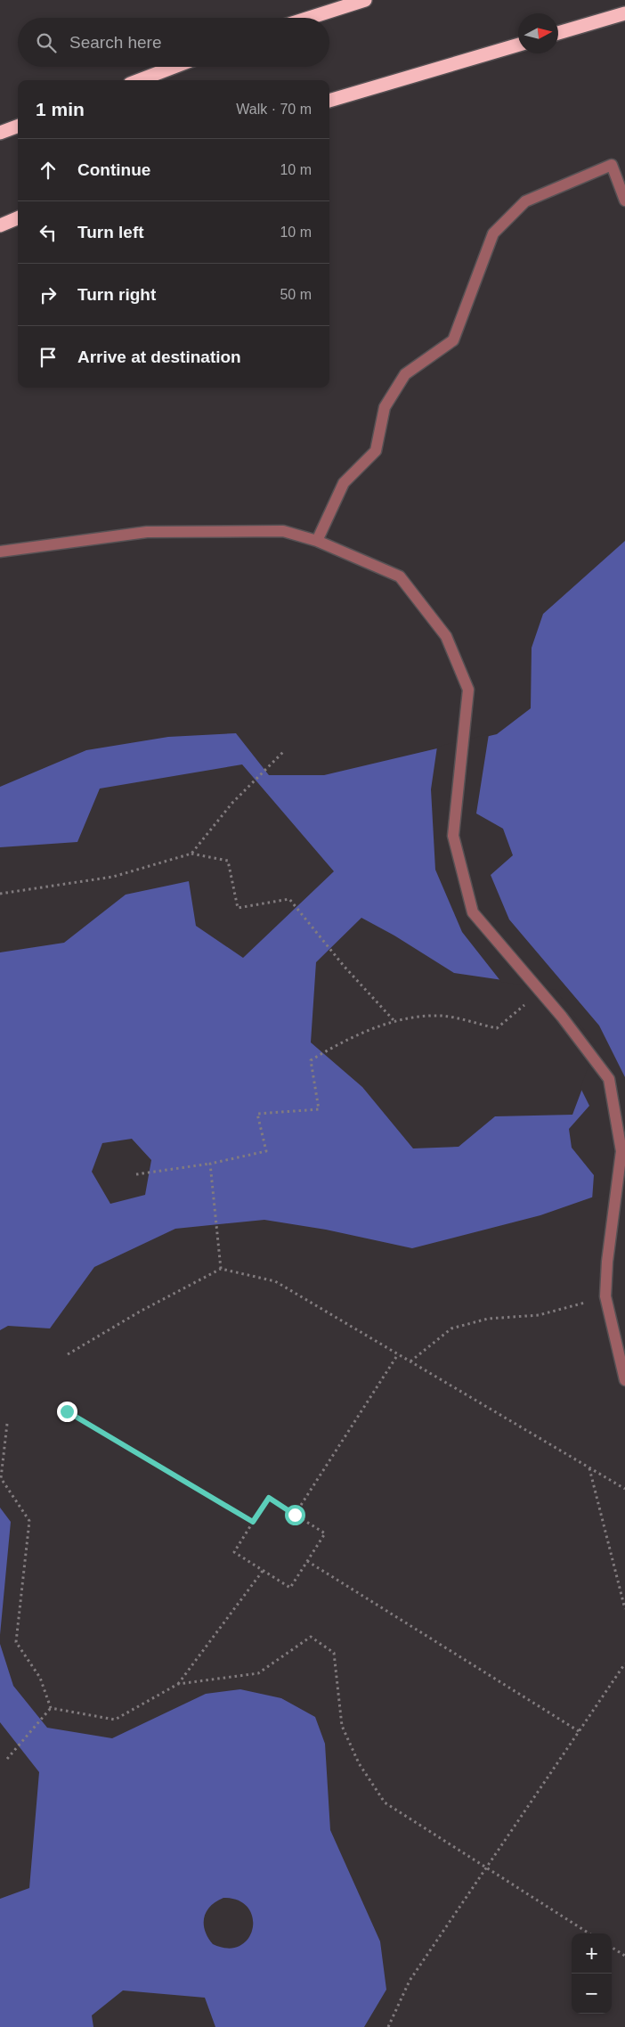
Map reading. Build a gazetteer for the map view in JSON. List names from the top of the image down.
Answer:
{
  "north": "right",
  "page": {
    "search": "Search here",
    "heading": ["1 min", "Walk · 70 m"],
    "list": [
      ["Continue", "10 m"],
      ["Turn left", "10 m"],
      ["Turn right", "50 m"],
      "Arrive at destination"
    ],
    "map_buttons": ["+", "−"]
  }
}
